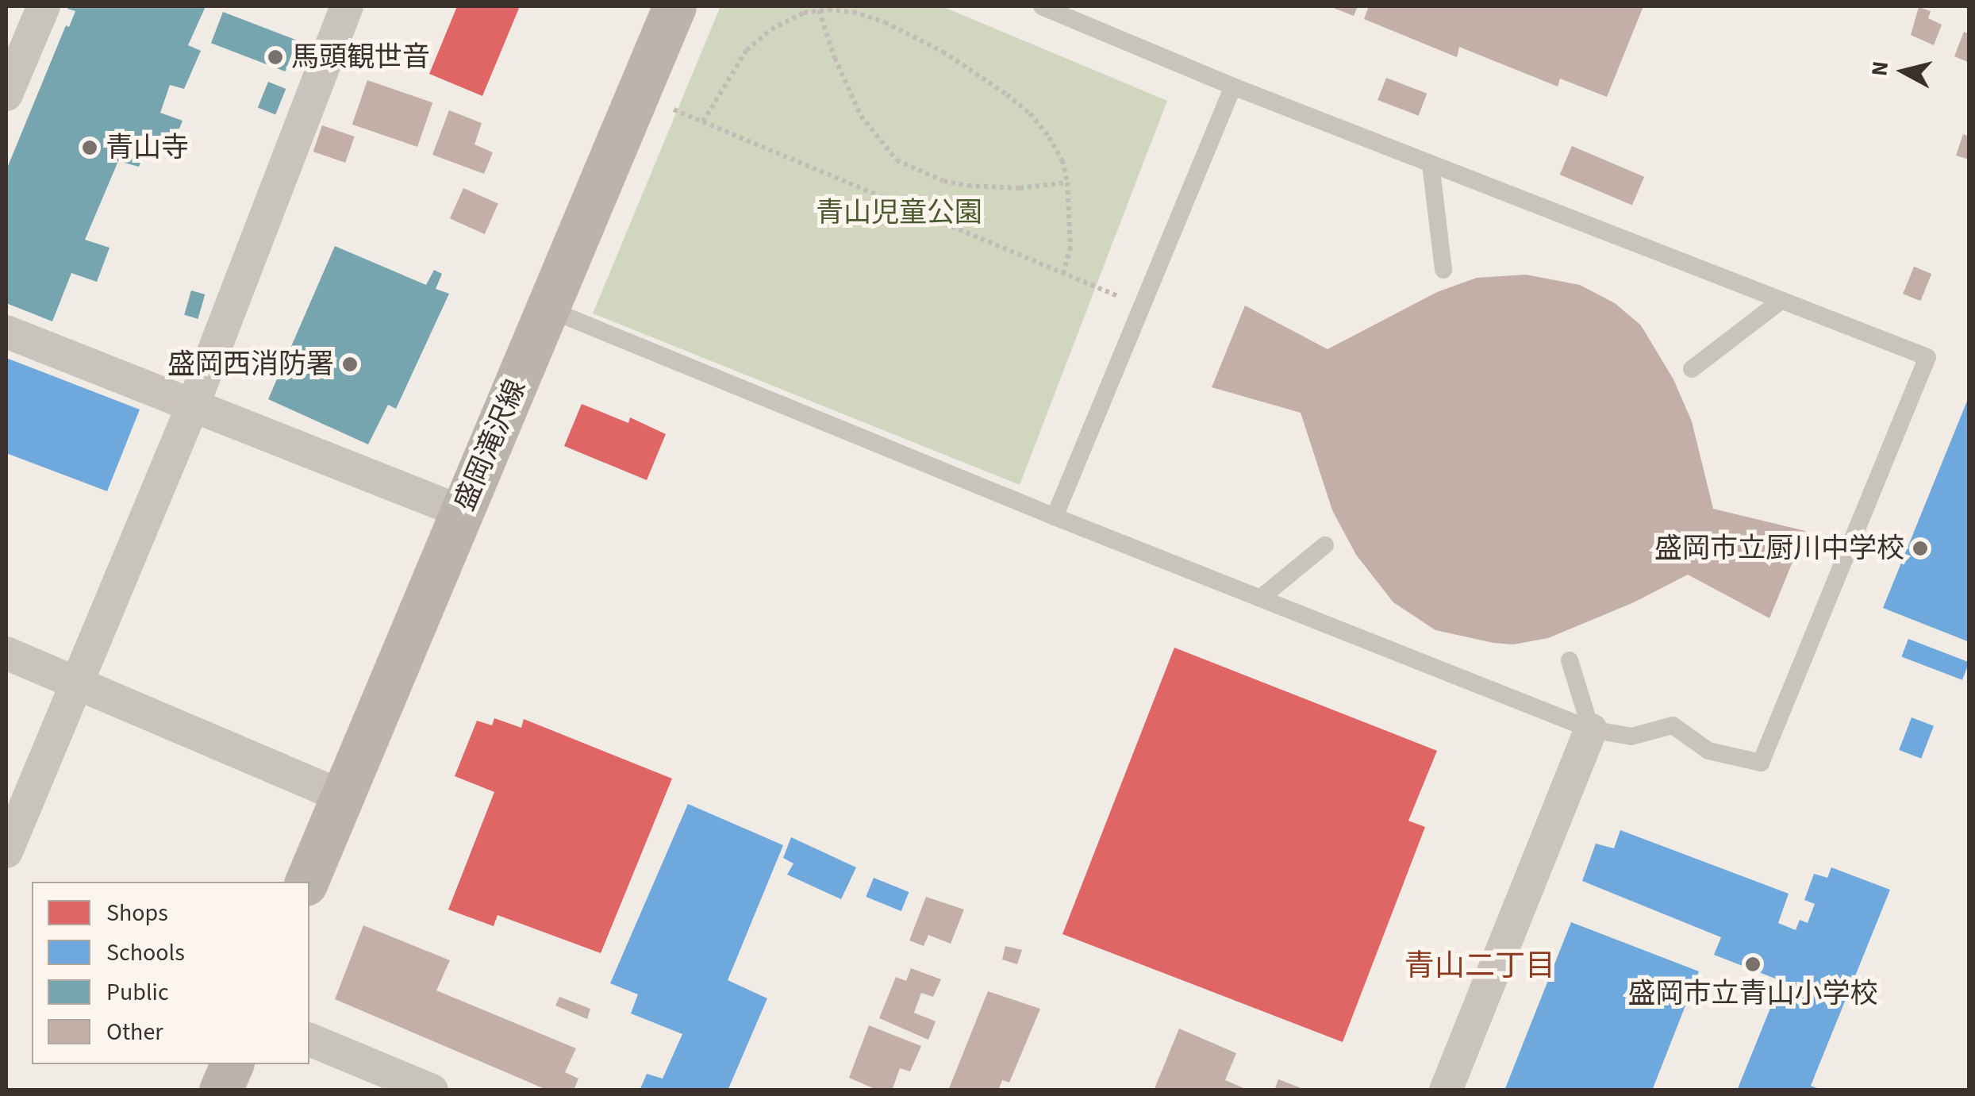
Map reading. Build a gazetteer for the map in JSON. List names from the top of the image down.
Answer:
{
  "streets": {
    "main road": ["盛岡滝沢線"]
  },
  "districts": ["青山二丁目"],
  "parks": ["青山児童公園"],
  "places": [
    "馬頭観世音",
    "青山寺",
    "盛岡西消防署",
    "盛岡市立厨川中学校",
    "盛岡市立青山小学校"
  ],
  "legend": [
    "Shops",
    "Schools",
    "Public",
    "Other"
  ],
  "north": "left"
}
